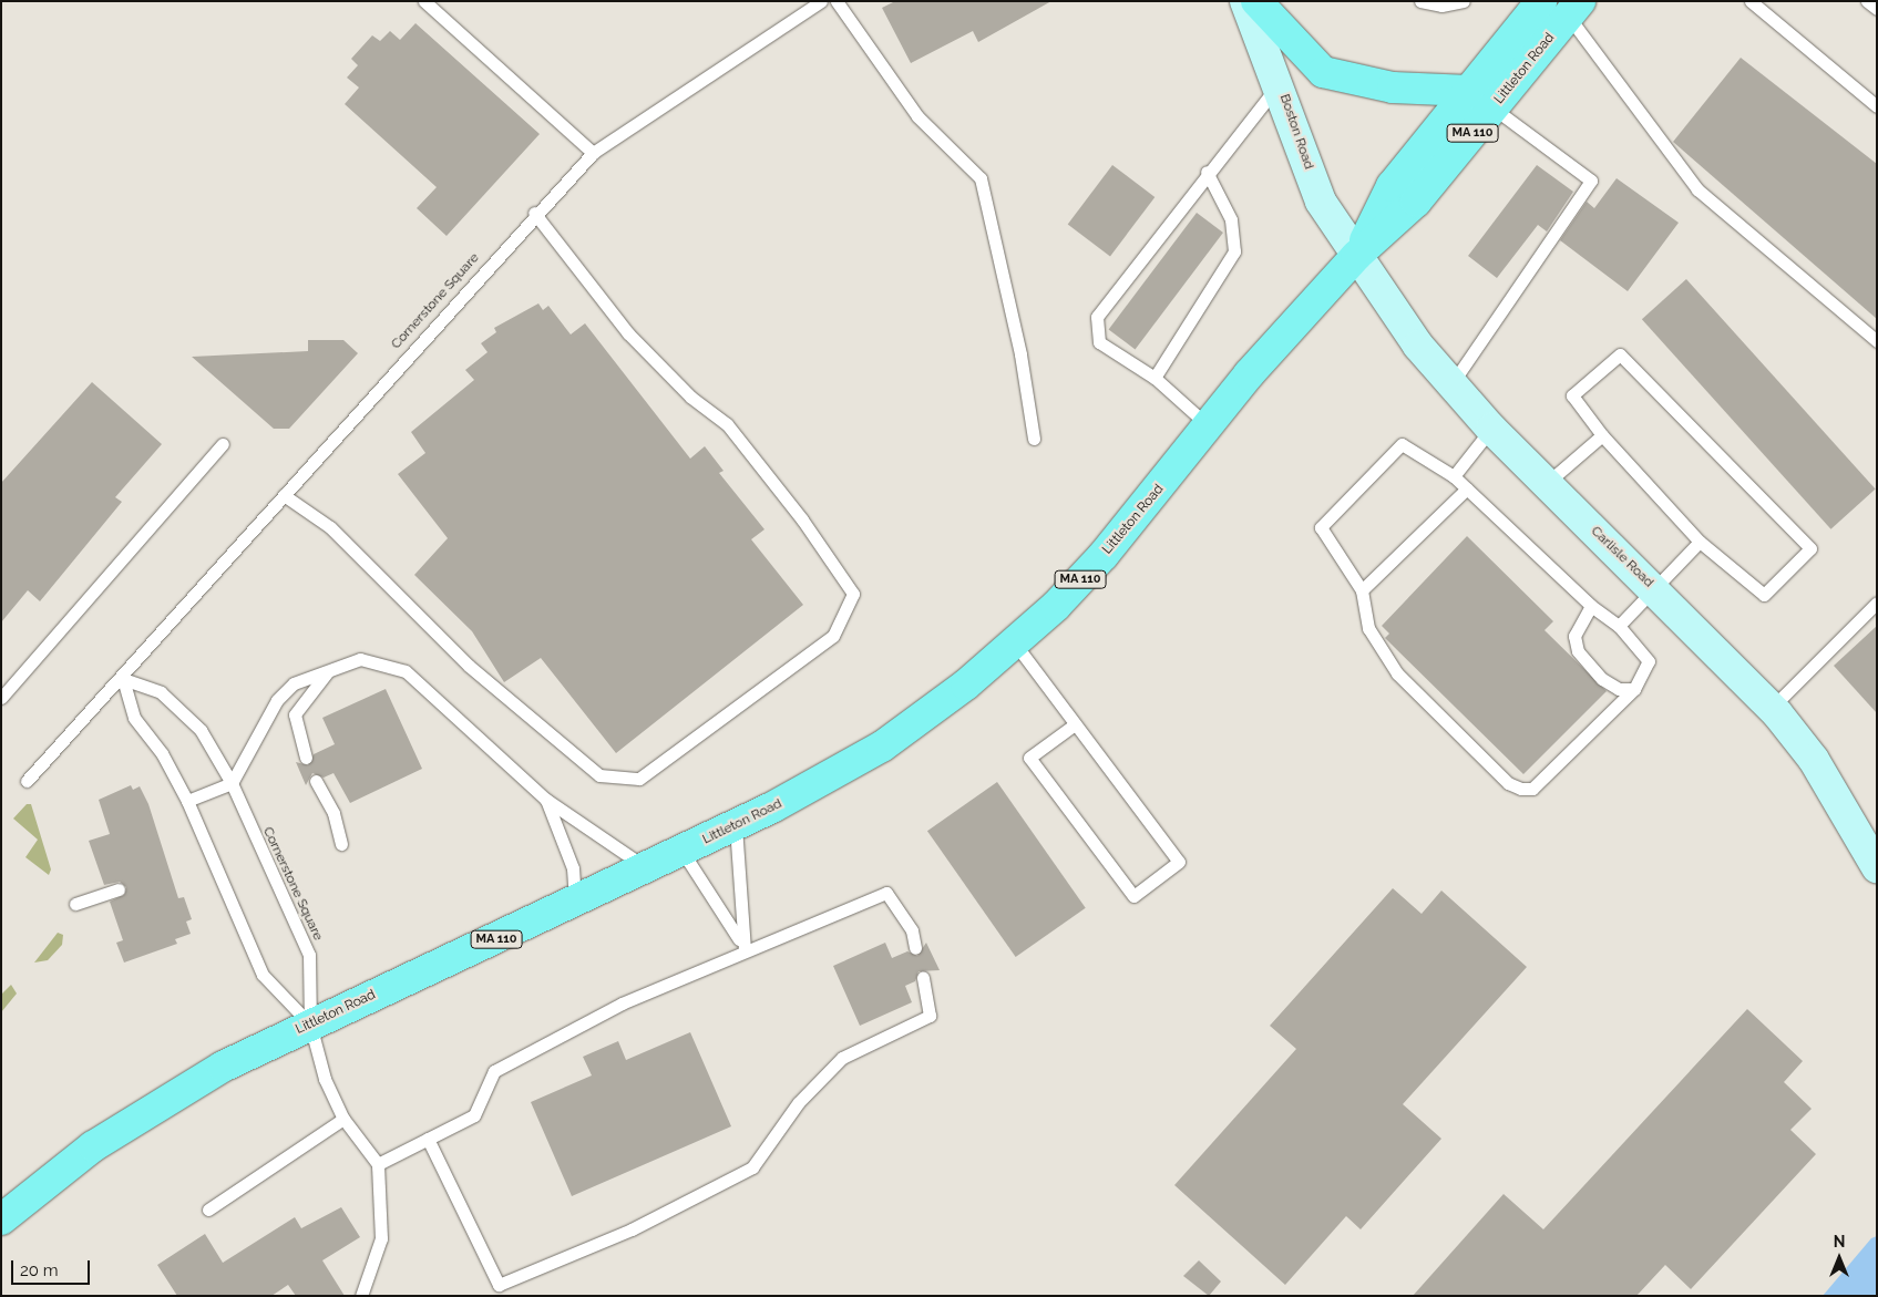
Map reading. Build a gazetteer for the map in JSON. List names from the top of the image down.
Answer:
{
  "streets": {
    "main road": [
      "Littleton Road",
      "Boston Road",
      "MA 110",
      "Carlisle Road"
    ],
    "lane": ["Cornerstone Square"]
  },
  "crossings": [
    ["Littleton Road", "Boston Road"],
    ["Littleton Road", "Cornerstone Square"],
    ["Littleton Road", "Carlisle Road"],
    ["Boston Road", "Carlisle Road"]
  ],
  "scale_bar": "20 m",
  "north": "top"
}
